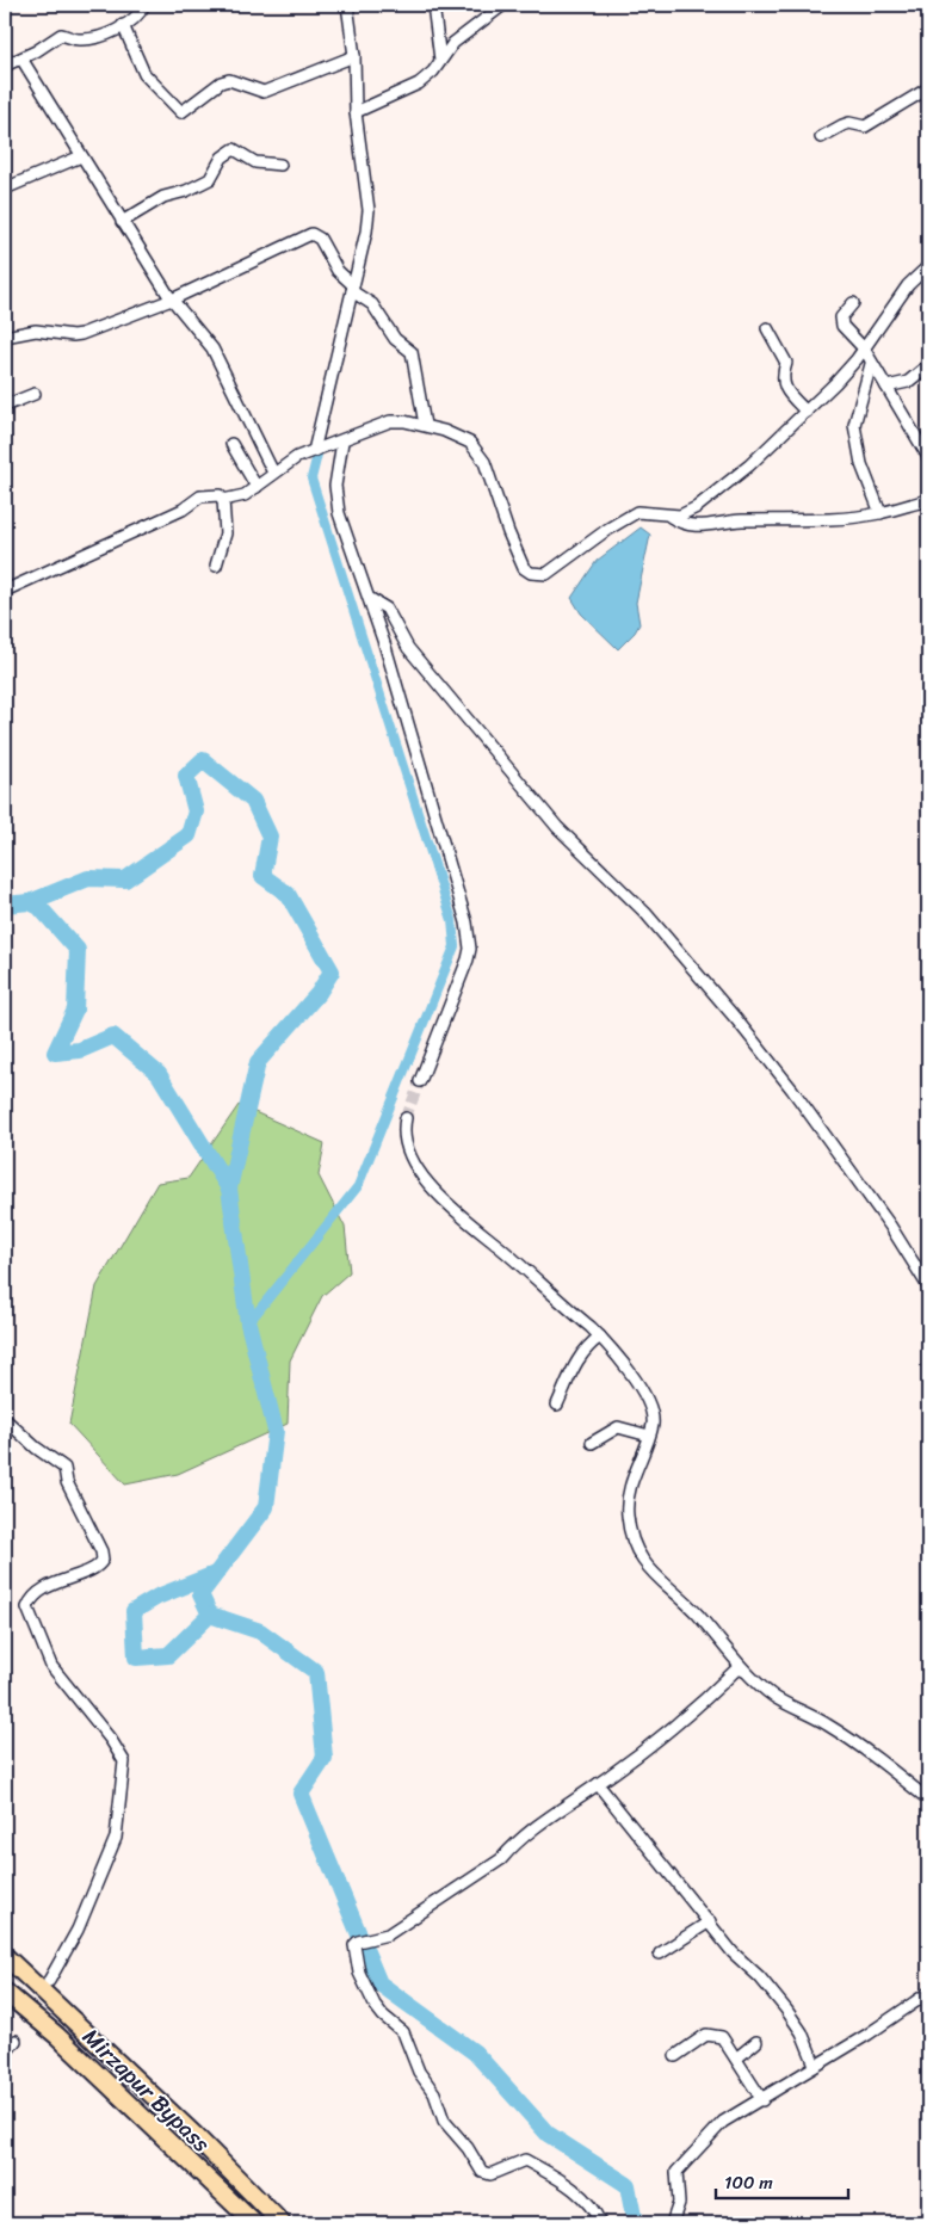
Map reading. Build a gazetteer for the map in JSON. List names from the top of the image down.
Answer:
{
  "streets": {
    "highway": ["Mirzapur Bypass"]
  },
  "scale_bar": "100 m"
}
